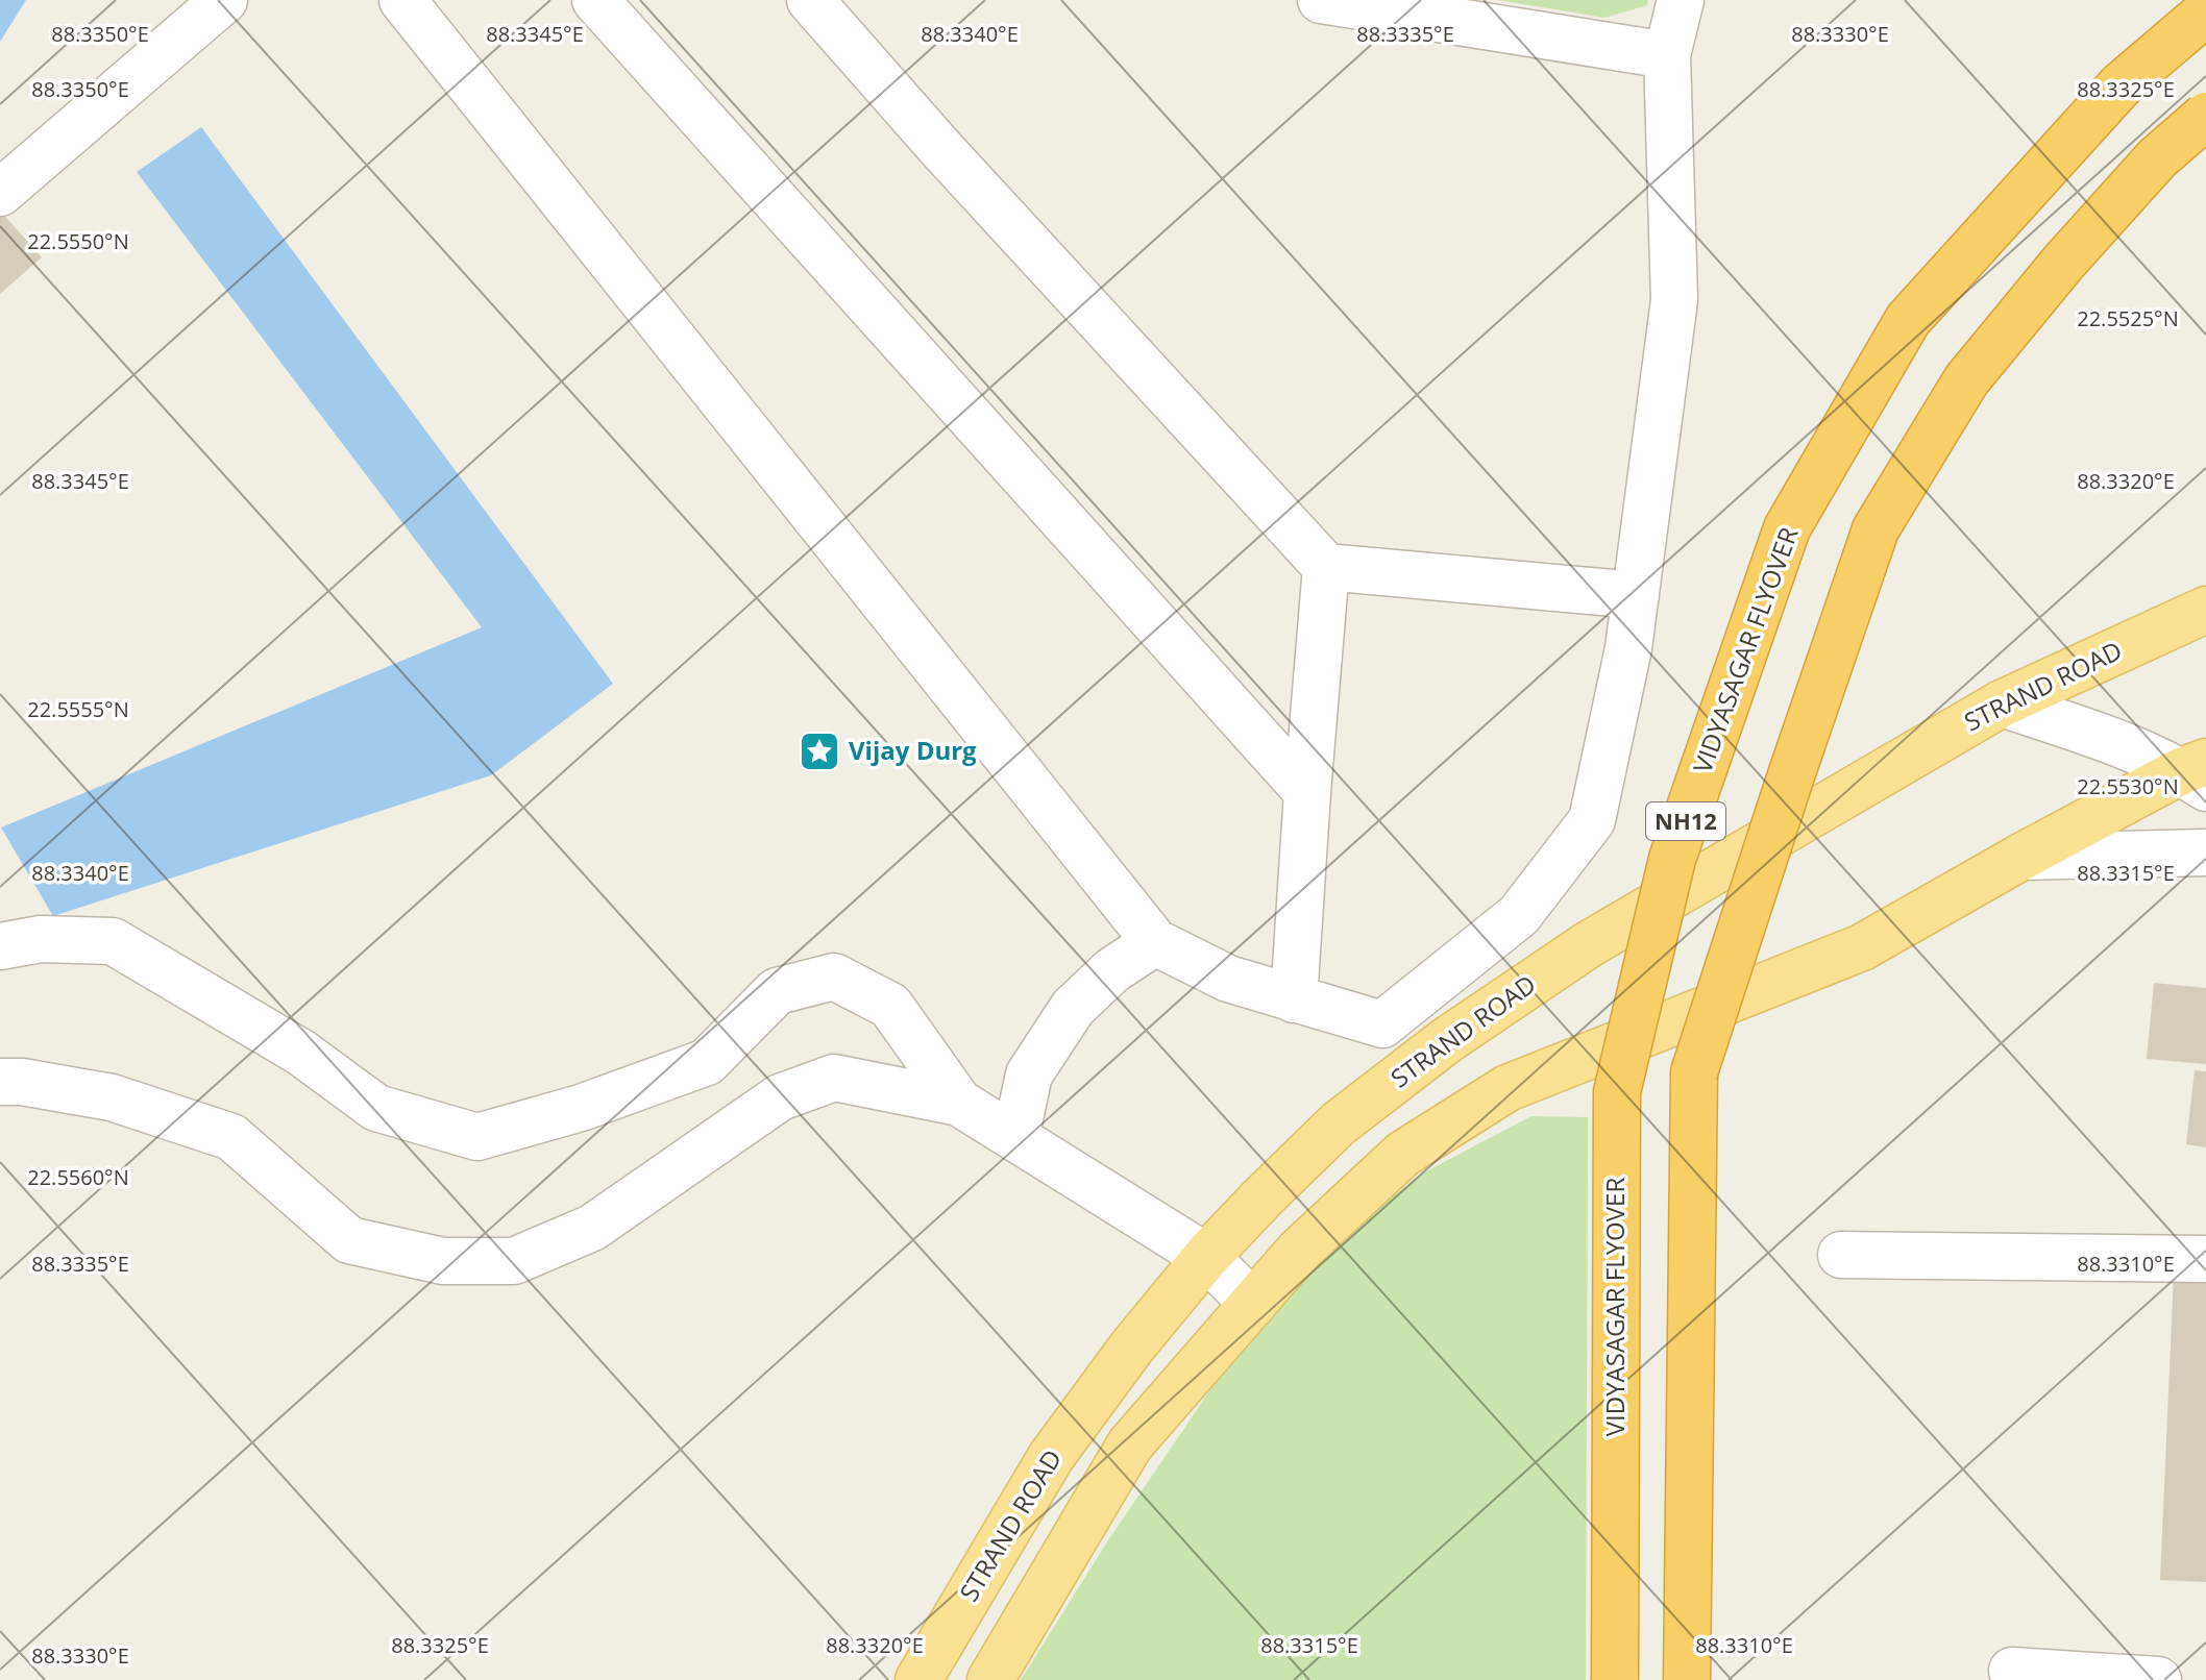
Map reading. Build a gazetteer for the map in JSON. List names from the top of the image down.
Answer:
{
  "streets": {
    "highway": ["VIDYASAGAR FLYOVER", "NH12"],
    "main road": ["STRAND ROAD"]
  },
  "places": {
    "place": ["Vijay Durg"]
  },
  "coordinates": [
    "88.3350°E",
    "88.3345°E",
    "88.3340°E",
    "88.3335°E",
    "88.3330°E",
    "88.3325°E",
    "22.5550°N",
    "22.5525°N",
    "88.3320°E",
    "22.5555°N",
    "22.5530°N",
    "88.3315°E",
    "22.5560°N",
    "88.3310°E"
  ]
}
